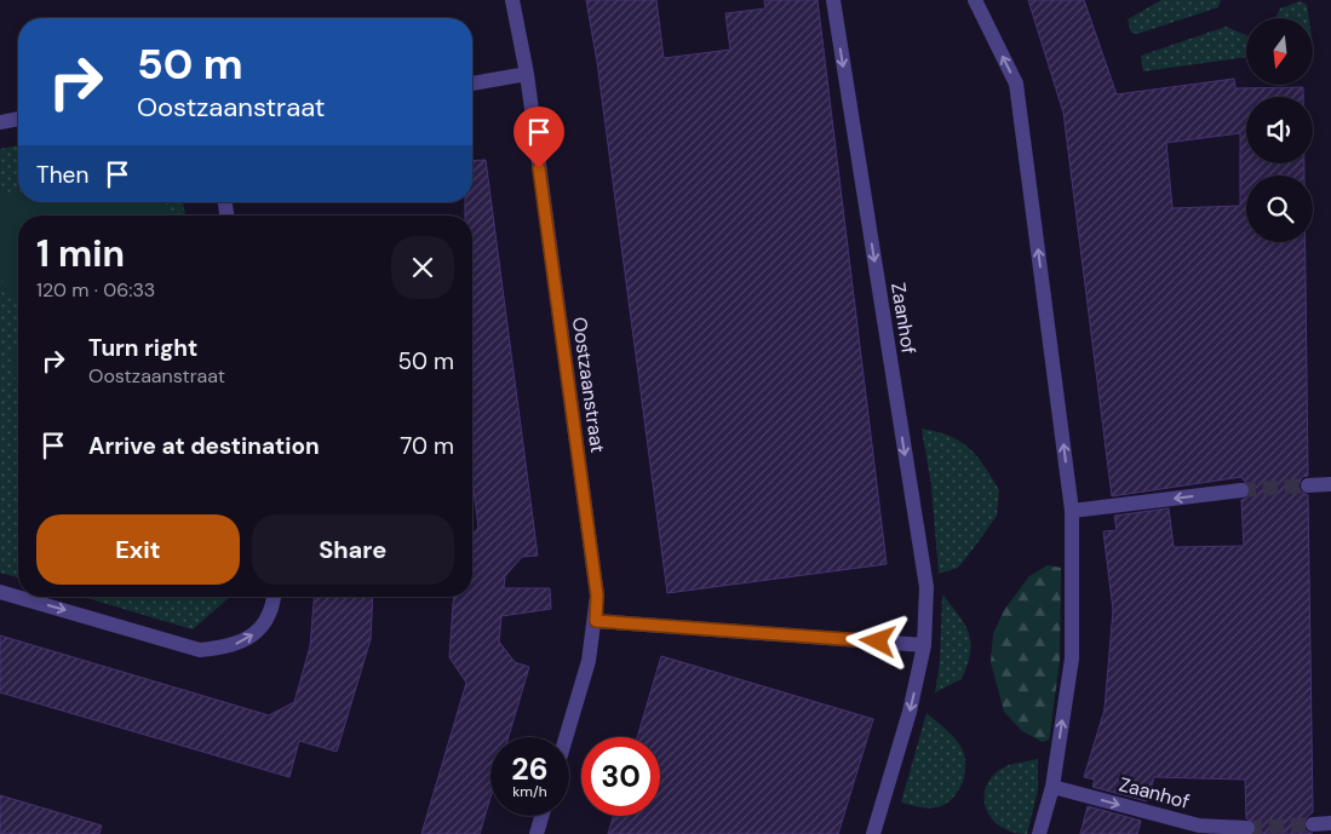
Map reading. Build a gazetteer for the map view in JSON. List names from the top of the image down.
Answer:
{
  "streets": {
    "street": ["Zaanhof", "Oostzaanstraat"]
  },
  "one_way": ["Zaanhof"],
  "north": "bottom",
  "page": {
    "turn": ["50 m", "Oostzaanstraat"],
    "then": "Then",
    "heading": ["1 min", "120 m · 06:33"],
    "list": [
      {
        "name": "Turn right",
        "note": "Oostzaanstraat",
        "value": "50 m"
      },
      {
        "name": "Arrive at destination",
        "value": "70 m"
      }
    ],
    "buttons": ["Exit", "Share"],
    "speed": "26 km/h",
    "limit": "30"
  }
}
